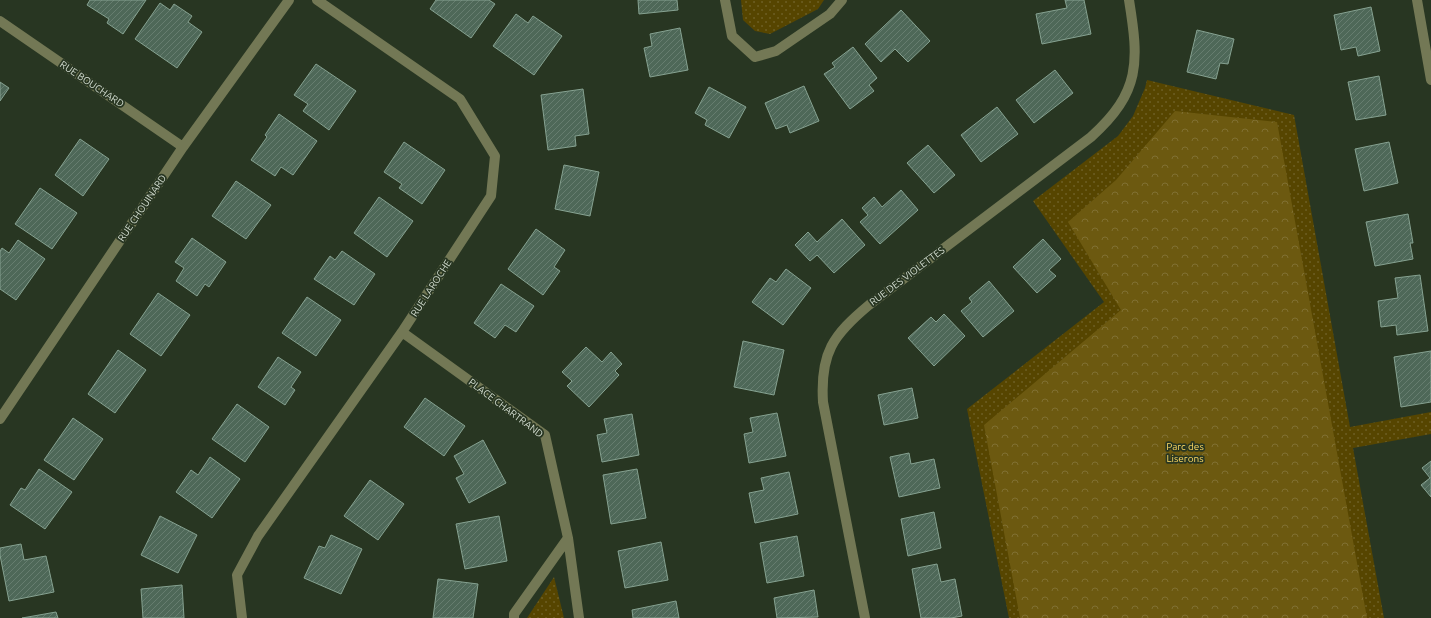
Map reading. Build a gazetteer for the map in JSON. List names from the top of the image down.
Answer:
{
  "streets": {
    "street": [
      "RUE BOUCHARD",
      "RUE CHOUINARD",
      "RUE DES VIOLETTES",
      "RUE LAROCHE",
      "PLACE CHARTRAND"
    ]
  },
  "crossings": [
    ["RUE BOUCHARD", "RUE CHOUINARD"],
    ["RUE LAROCHE", "PLACE CHARTRAND"]
  ],
  "parks": ["Parc des Liserons"]
}
